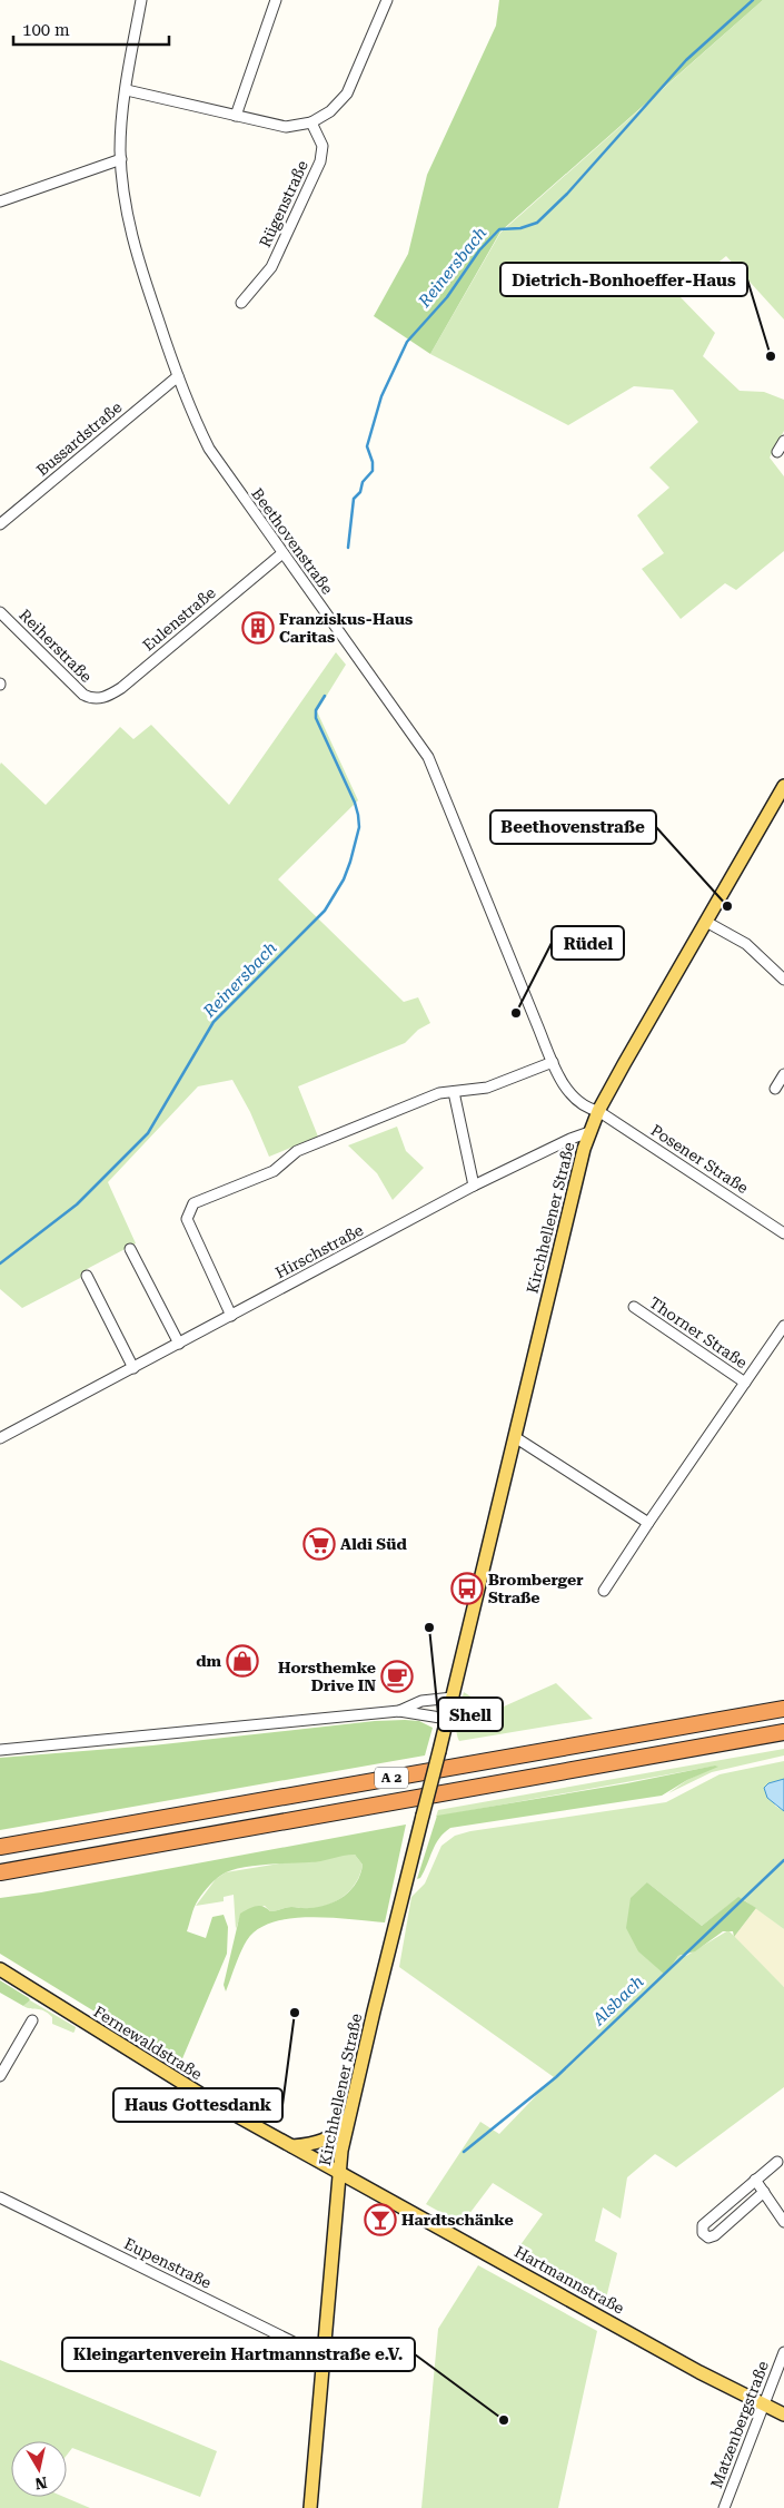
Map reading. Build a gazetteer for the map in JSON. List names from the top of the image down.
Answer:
{
  "streets": {
    "highway": ["A 2"],
    "main road": ["Kirchhellener Straße", "Fernewaldstraße", "Hartmannstraße"],
    "street": [
      "Rügenstraße",
      "Bussardstraße",
      "Beethovenstraße",
      "Eulenstraße",
      "Reiherstraße",
      "Posener Straße",
      "Hirschstraße",
      "Thorner Straße",
      "Eupenstraße",
      "Matzenbergstraße"
    ]
  },
  "crossings": [
    ["Bussardstraße", "Beethovenstraße"],
    ["Beethovenstraße", "Eulenstraße"],
    ["Beethovenstraße", "Posener Straße"],
    ["Beethovenstraße", "Kirchhellener Straße"],
    ["Eulenstraße", "Reiherstraße"],
    ["Posener Straße", "Kirchhellener Straße"],
    ["Kirchhellener Straße", "Hirschstraße"],
    ["Kirchhellener Straße", "Fernewaldstraße"],
    ["Kirchhellener Straße", "Eupenstraße"],
    ["Kirchhellener Straße", "Hartmannstraße"],
    ["Fernewaldstraße", "Hartmannstraße"],
    ["Hartmannstraße", "Matzenbergstraße"]
  ],
  "water": ["Reinersbach", "Alsbach"],
  "places": {
    "other": [
      "Dietrich-Bonhoeffer-Haus",
      "Beethovenstraße",
      "Rüdel",
      "Shell",
      "Haus Gottesdank",
      "Kleingartenverein Hartmannstraße e.V."
    ],
    "building": ["Franziskus-Haus Caritas"],
    "supermarket": ["Aldi Süd"],
    "bus stop": ["Bromberger Straße"],
    "shop": ["dm"],
    "cafe": ["Horsthemke Drive IN"],
    "bar": ["Hardtschänke"]
  },
  "scale_bar": "100 m",
  "north": "bottom"
}
